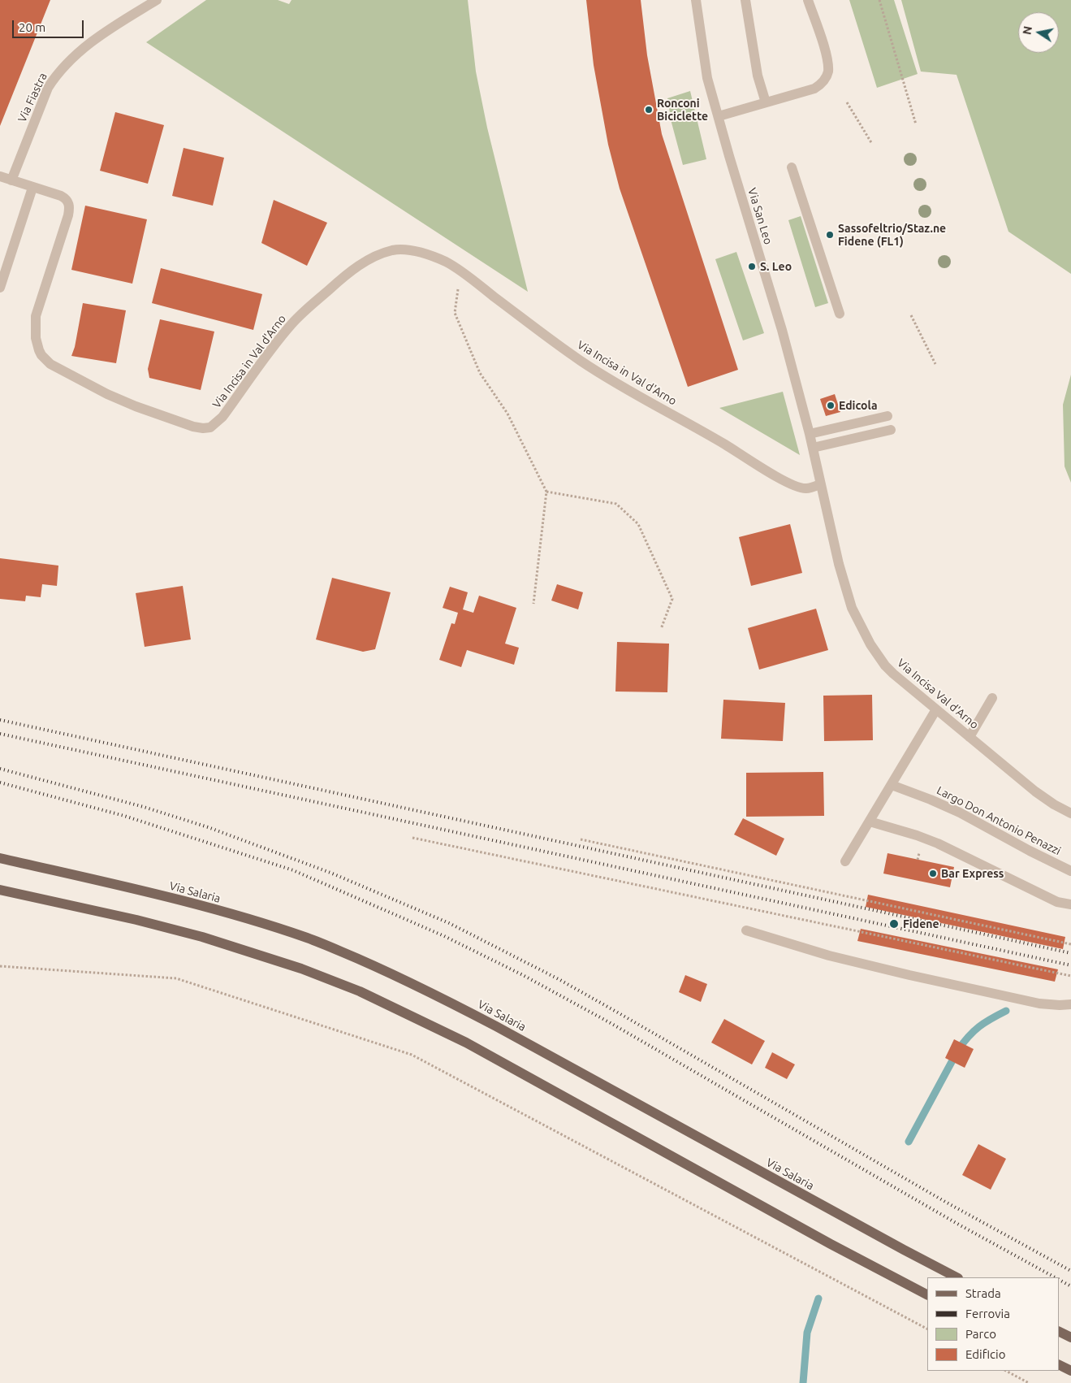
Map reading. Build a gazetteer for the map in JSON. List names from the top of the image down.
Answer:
{
  "streets": {
    "main road": ["Via Salaria"],
    "street": [
      "Via Fiastra",
      "Via San Leo",
      "Via Incisa in Val d'Arno",
      "Via Incisa Val d'Arno",
      "Largo Don Antonio Penazzi"
    ]
  },
  "crossings": [
    ["Via Fiastra", "Via Incisa in Val d'Arno"],
    ["Via San Leo", "Via Incisa in Val d'Arno"],
    ["Via San Leo", "Via Incisa Val d'Arno"],
    ["Via Incisa in Val d'Arno", "Via Incisa Val d'Arno"]
  ],
  "places": [
    "Ronconi Biciclette",
    "Sassofeltrio/Staz.ne Fidene (FL1)",
    "S. Leo",
    "Edicola",
    "Bar Express",
    "Fidene"
  ],
  "legend": [
    "Strada",
    "Ferrovia",
    "Parco",
    "Edificio"
  ],
  "scale_bar": "20 m",
  "north": "left"
}
